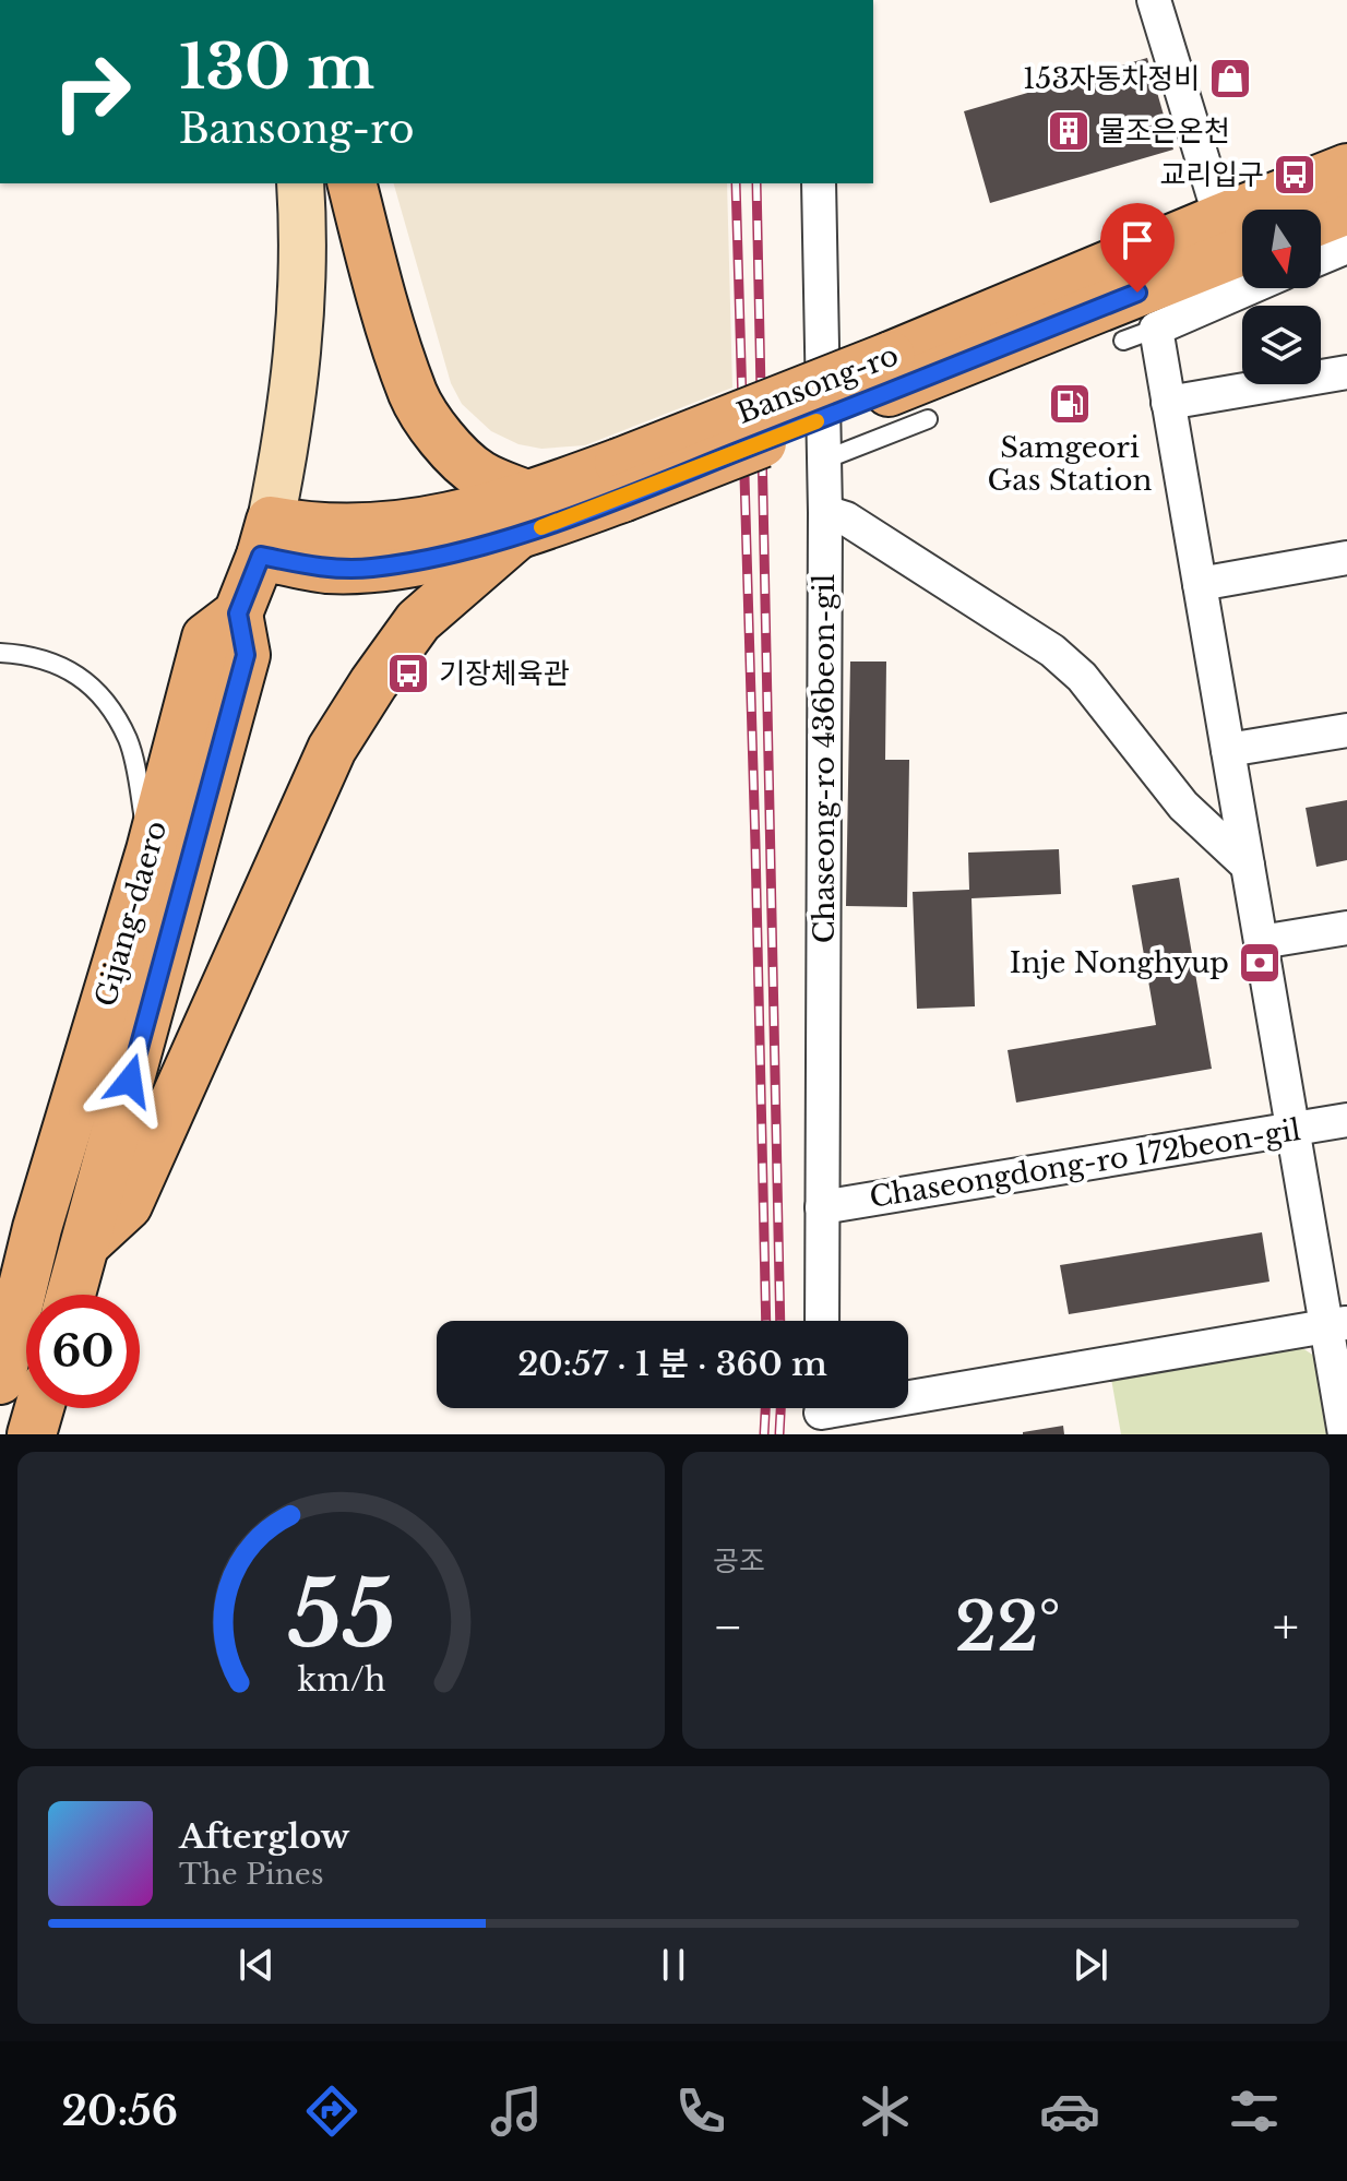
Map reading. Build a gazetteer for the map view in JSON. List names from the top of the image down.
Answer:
{
  "streets": {
    "main road": ["Bansong-ro", "Gijang-daero"],
    "street": ["Chaseong-ro 436beon-gil", "Chaseongdong-ro 172beon-gil"]
  },
  "crossings": [
    ["Bansong-ro", "Gijang-daero"],
    ["Chaseong-ro 436beon-gil", "Chaseongdong-ro 172beon-gil"]
  ],
  "places": {
    "shop": ["153자동차정비"],
    "building": ["물조은온천"],
    "bus stop": ["교리입구", "기장체육관"],
    "fuel station": ["Samgeori Gas Station"],
    "bank": ["Inje Nonghyup"]
  },
  "north": "bottom",
  "page": {
    "turn": ["130 m", "Bansong-ro"],
    "limit": "60",
    "trip": "20:57 · 1 분 · 360 m",
    "tile": "공조",
    "heat": ["−", "22°", "+"],
    "song": ["Afterglow", "The Pines"],
    "tabs": "20:56",
    "gauge": ["55", "km/h"]
  }
}
